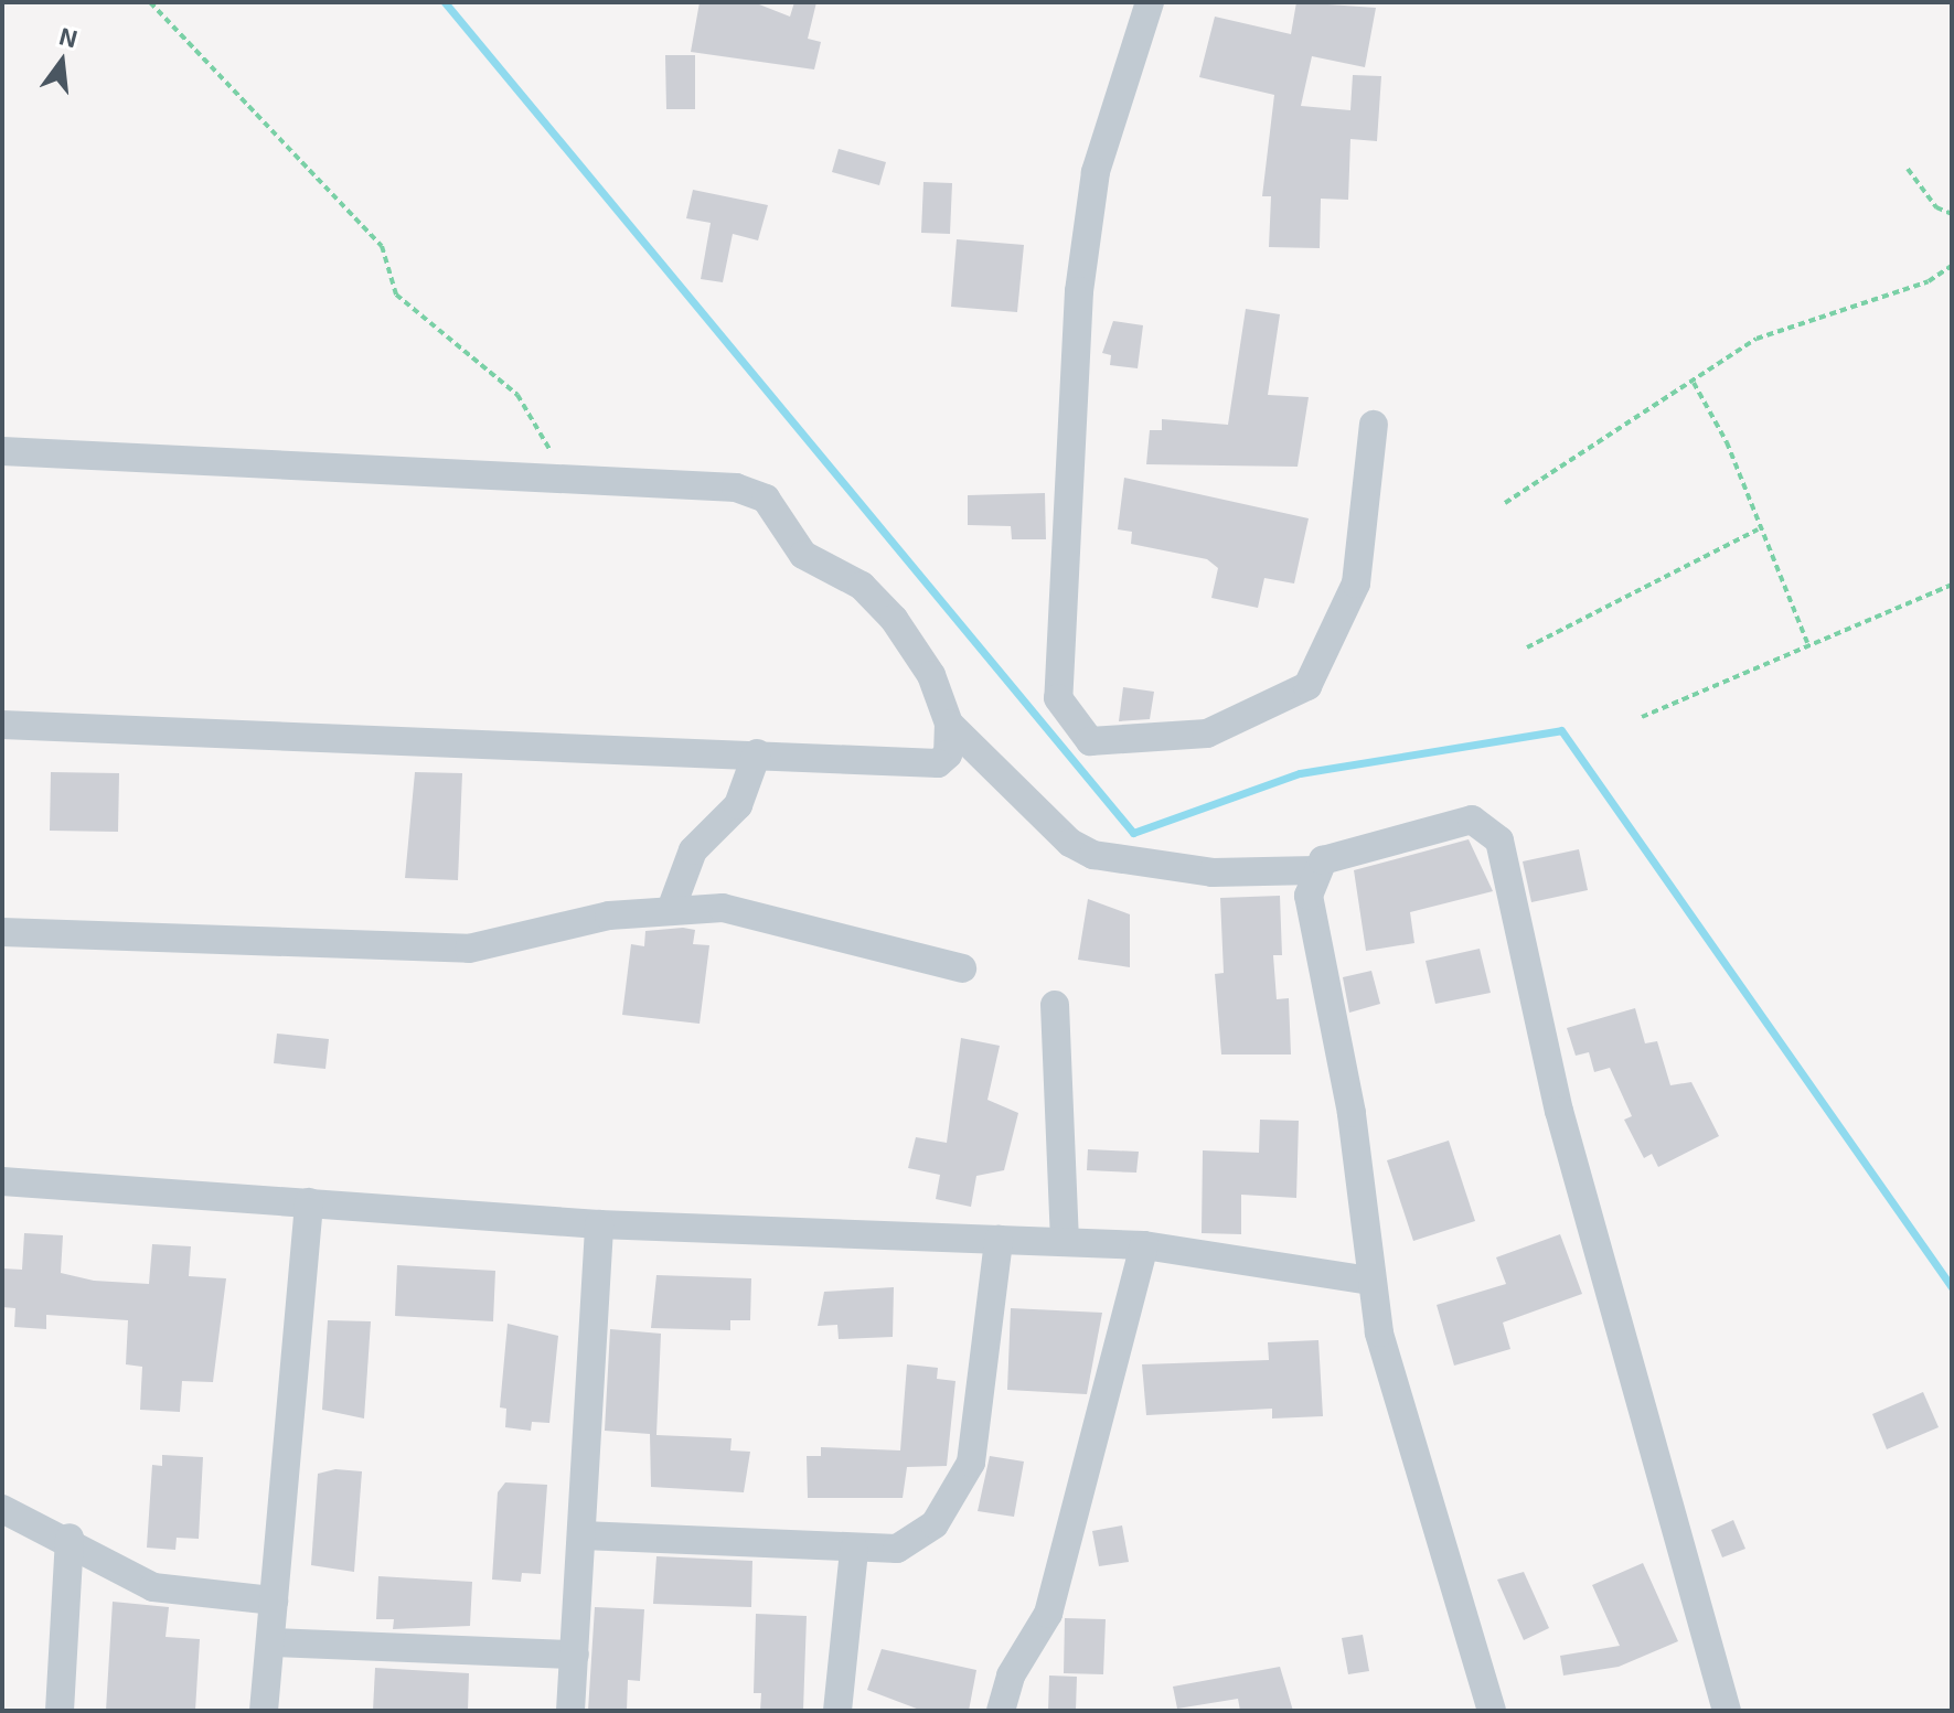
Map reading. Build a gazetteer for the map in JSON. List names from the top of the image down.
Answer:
{
  "north": "top"
}
